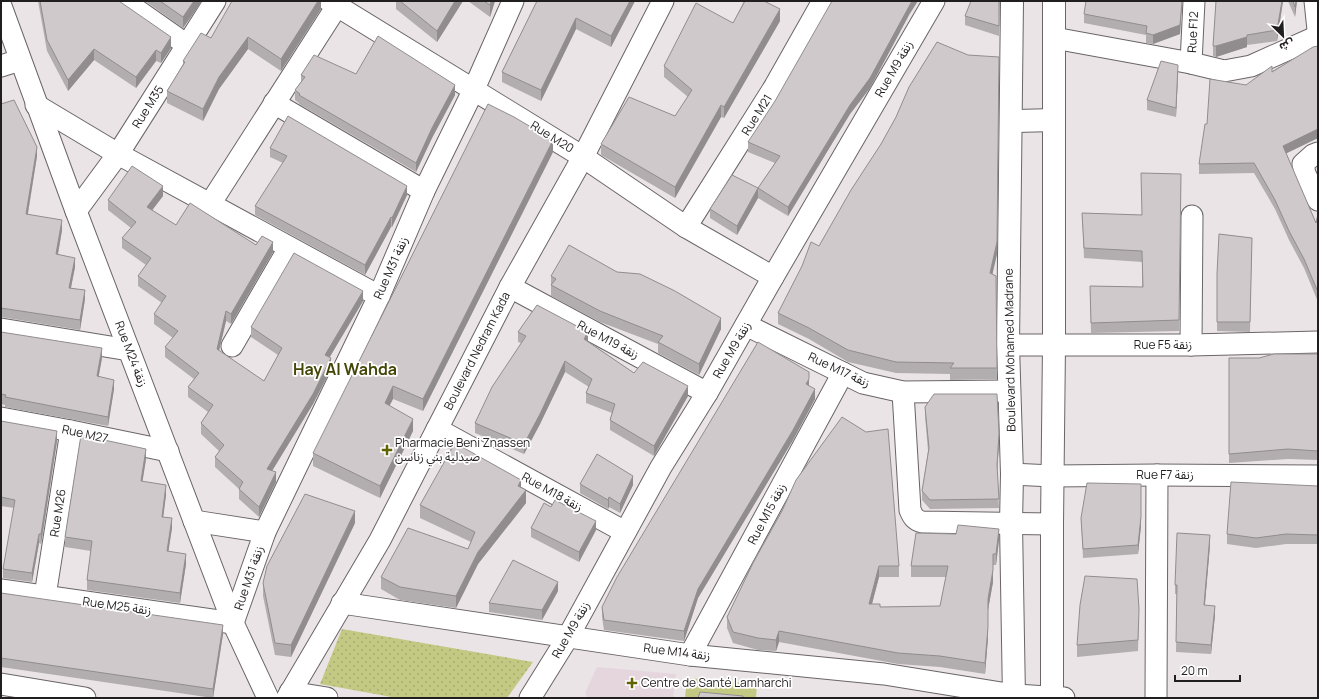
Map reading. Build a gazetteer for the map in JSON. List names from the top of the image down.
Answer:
{
  "streets": {
    "street": [
      "Rue F12",
      "Rue M9 زنقة",
      "Rue M35",
      "Rue M21",
      "Rue M20",
      "Rue M31 زنقة",
      "Rue M19 زنقة",
      "Rue F5 زنقة",
      "Boulevard Mohamed Madrane",
      "Boulevard Nedram Kada",
      "Rue M24 زنقة",
      "Rue M17 زنقة",
      "Rue M27",
      "Rue F7 زنقة",
      "Rue M18 زنقة",
      "Rue M26",
      "Rue M15 زنقة",
      "Rue M25 زنقة",
      "Rue M14 زنقة"
    ]
  },
  "crossings": [
    ["Rue M9 زنقة", "Rue M20"],
    ["Rue M9 زنقة", "Rue M19 زنقة"],
    ["Rue M9 زنقة", "Rue M17 زنقة"],
    ["Rue M9 زنقة", "Rue M18 زنقة"],
    ["Rue M9 زنقة", "Rue M14 زنقة"],
    ["Rue M35", "Rue M24 زنقة"],
    ["Rue M21", "Rue M20"],
    ["Rue M20", "Rue M31 زنقة"],
    ["Rue M20", "Boulevard Nedram Kada"],
    ["Rue M31 زنقة", "Rue M24 زنقة"],
    ["Rue M31 زنقة", "Rue M25 زنقة"],
    ["Rue M19 زنقة", "Boulevard Nedram Kada"],
    ["Rue F5 زنقة", "Boulevard Mohamed Madrane"],
    ["Boulevard Mohamed Madrane", "Rue M17 زنقة"],
    ["Boulevard Mohamed Madrane", "Rue F7 زنقة"],
    ["Boulevard Mohamed Madrane", "Rue M14 زنقة"],
    ["Boulevard Nedram Kada", "Rue M18 زنقة"],
    ["Boulevard Nedram Kada", "Rue M14 زنقة"],
    ["Rue M24 زنقة", "Rue M27"],
    ["Rue M24 زنقة", "Rue M25 زنقة"],
    ["Rue M17 زنقة", "Rue M15 زنقة"],
    ["Rue M27", "Rue M26"],
    ["Rue M26", "Rue M25 زنقة"],
    ["Rue M15 زنقة", "Rue M14 زنقة"]
  ],
  "districts": ["Hay Al Wahda"],
  "places": {
    "health": ["Pharmacie Beni Znassen صيدلية بني زناسن", "Centre de Santé Lamharchi"]
  },
  "scale_bar": "20 m",
  "north": "bottom right"
}
